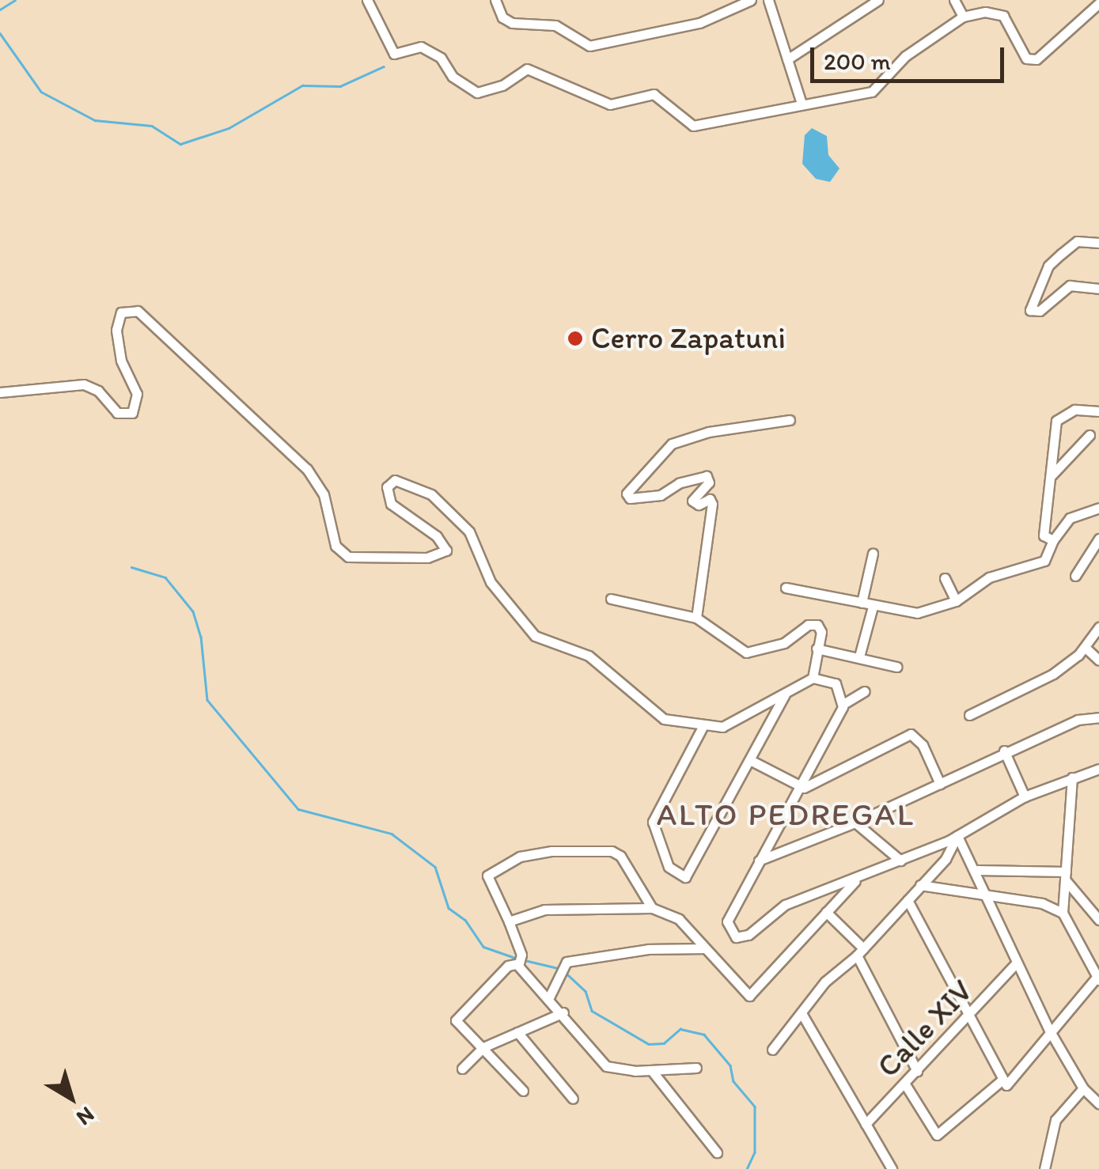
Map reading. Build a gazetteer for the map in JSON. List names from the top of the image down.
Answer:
{
  "streets": {
    "street": ["Calle XIV"]
  },
  "districts": ["ALTO PEDREGAL"],
  "places": ["Cerro Zapatuni"],
  "scale_bar": "200 m",
  "north": "bottom right"
}
